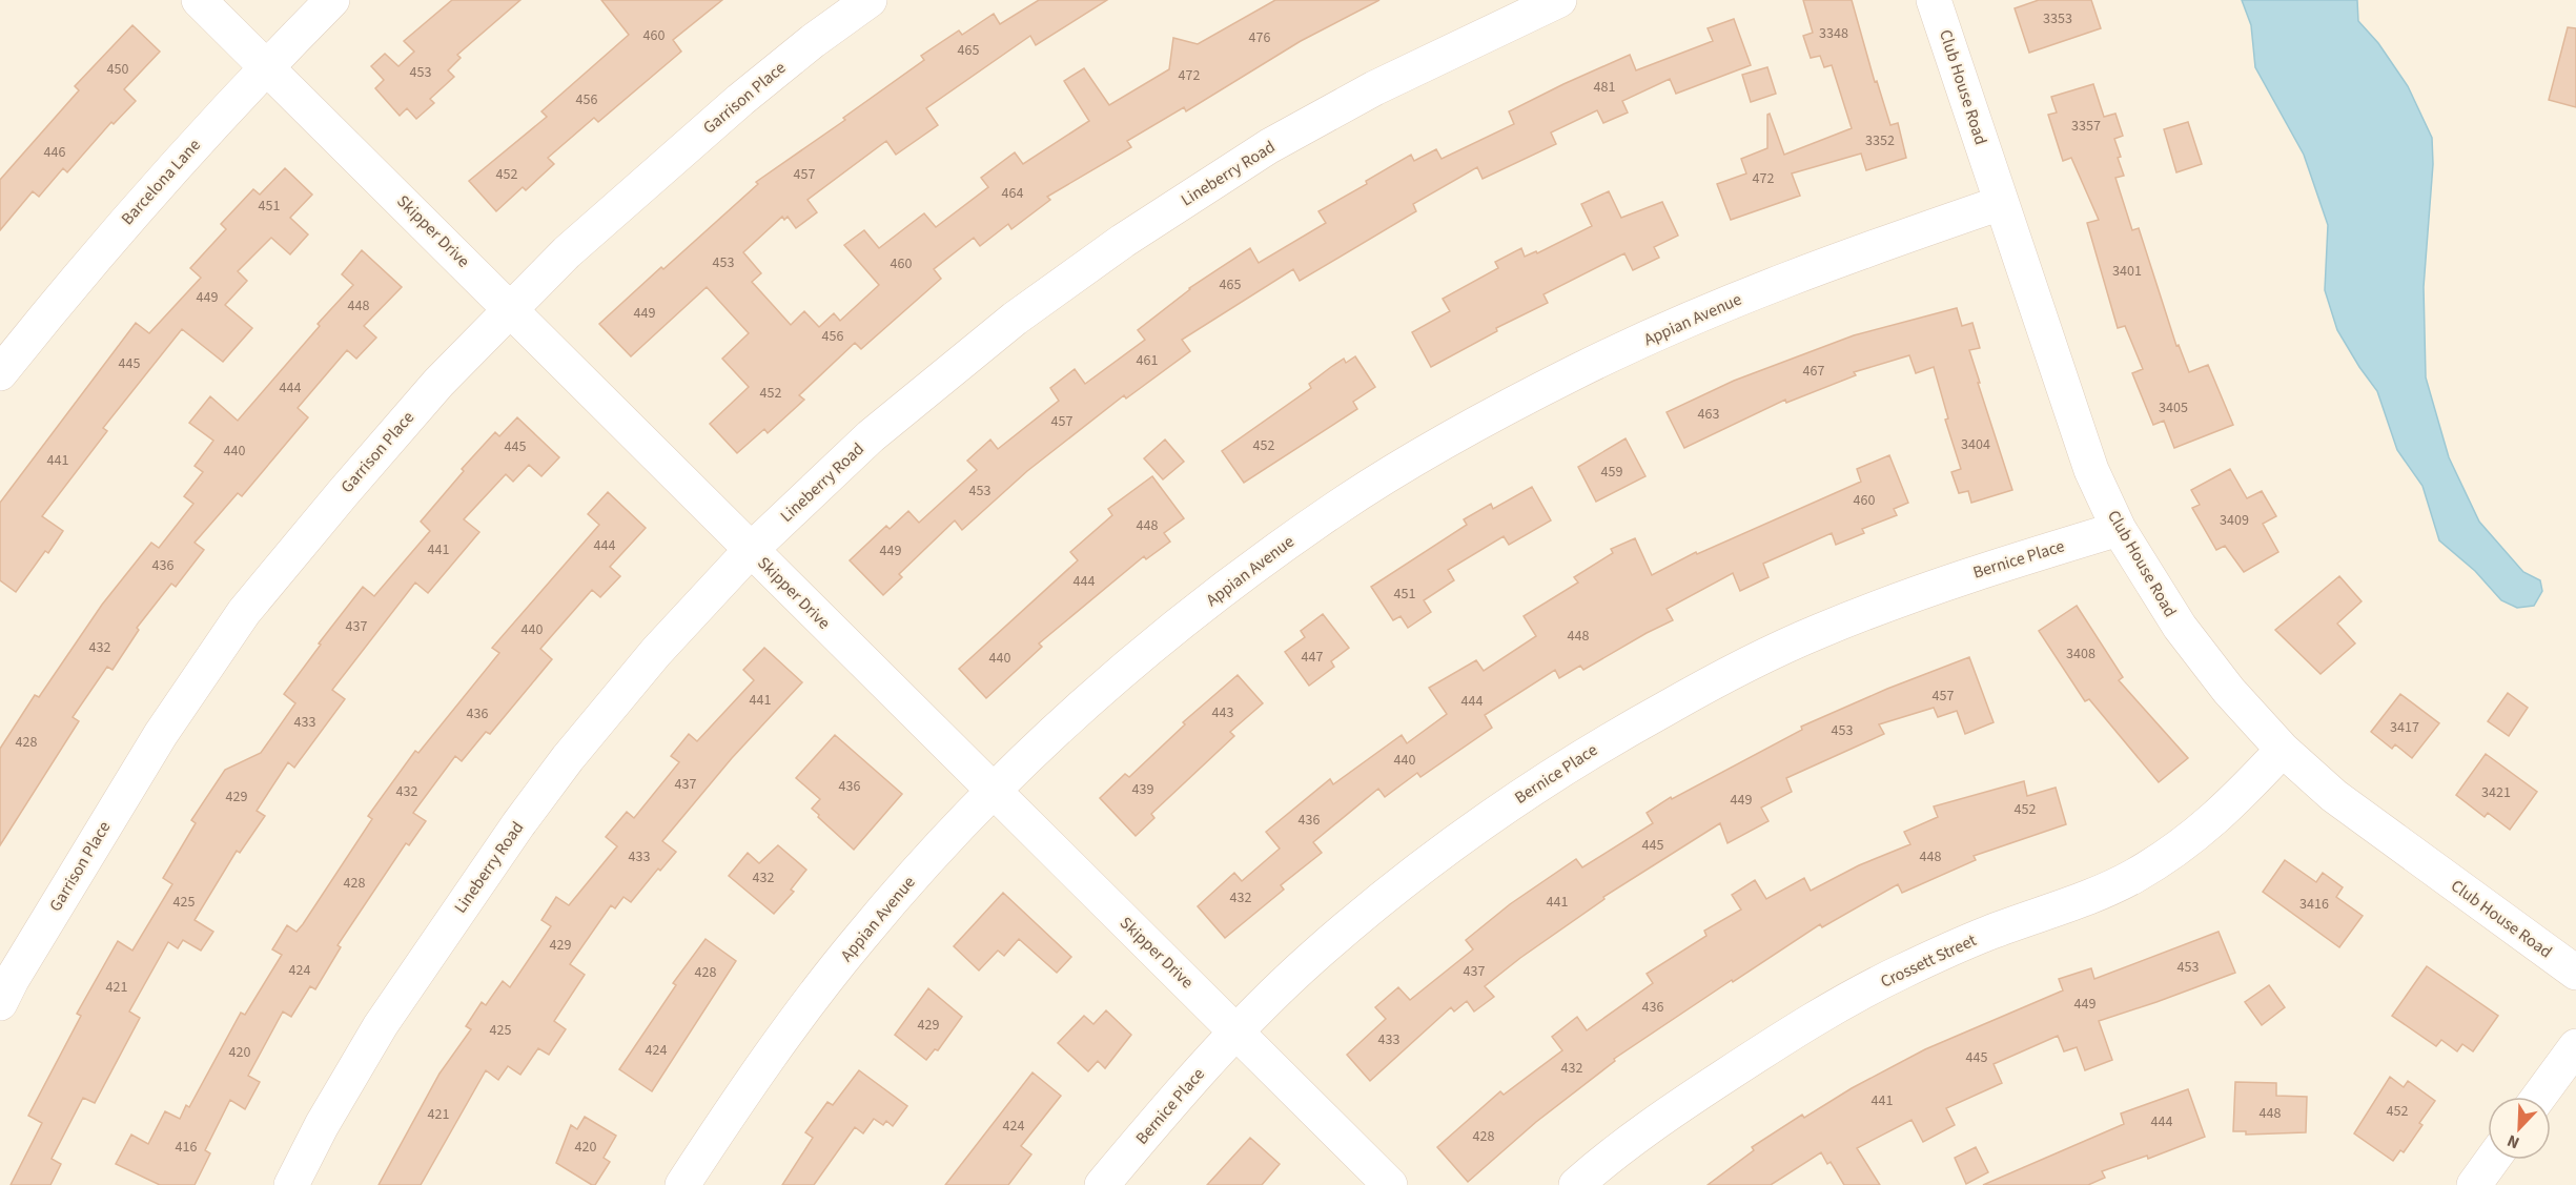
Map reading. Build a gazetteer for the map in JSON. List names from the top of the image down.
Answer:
{
  "streets": {
    "street": [
      "Club House Road",
      "Garrison Place",
      "Lineberry Road",
      "Barcelona Lane",
      "Skipper Drive",
      "Appian Avenue",
      "Bernice Place",
      "Crossett Street"
    ]
  },
  "crossings": [
    ["Club House Road", "Appian Avenue"],
    ["Club House Road", "Bernice Place"],
    ["Club House Road", "Crossett Street"],
    ["Garrison Place", "Skipper Drive"],
    ["Lineberry Road", "Skipper Drive"],
    ["Barcelona Lane", "Skipper Drive"],
    ["Skipper Drive", "Appian Avenue"],
    ["Skipper Drive", "Bernice Place"]
  ],
  "house_numbers": [
    "3353",
    "3348",
    "460",
    "476",
    "465",
    "450",
    "453",
    "472",
    "481",
    "456",
    "3357",
    "3352",
    "446",
    "452",
    "457",
    "472",
    "464",
    "451",
    "453",
    "460",
    "3401",
    "465",
    "449",
    "448",
    "449",
    "456",
    "461",
    "445",
    "467",
    "444",
    "452",
    "3405",
    "463",
    "457",
    "3404",
    "452",
    "445",
    "440",
    "441",
    "459",
    "453",
    "460",
    "3409",
    "448",
    "444",
    "441",
    "449",
    "436",
    "444",
    "451",
    "437",
    "440",
    "448",
    "432",
    "3408",
    "447",
    "440",
    "457",
    "441",
    "444",
    "443",
    "436",
    "433",
    "3417",
    "453",
    "428",
    "440",
    "437",
    "436",
    "439",
    "432",
    "3421",
    "429",
    "449",
    "452",
    "436",
    "445",
    "433",
    "448",
    "432",
    "428",
    "432",
    "425",
    "441",
    "3416",
    "429",
    "453",
    "424",
    "437",
    "428",
    "421",
    "449",
    "436",
    "429",
    "425",
    "433",
    "424",
    "420",
    "445",
    "432",
    "441",
    "452",
    "448",
    "421",
    "444",
    "424",
    "428",
    "416",
    "420"
  ],
  "north": "bottom left"
}
